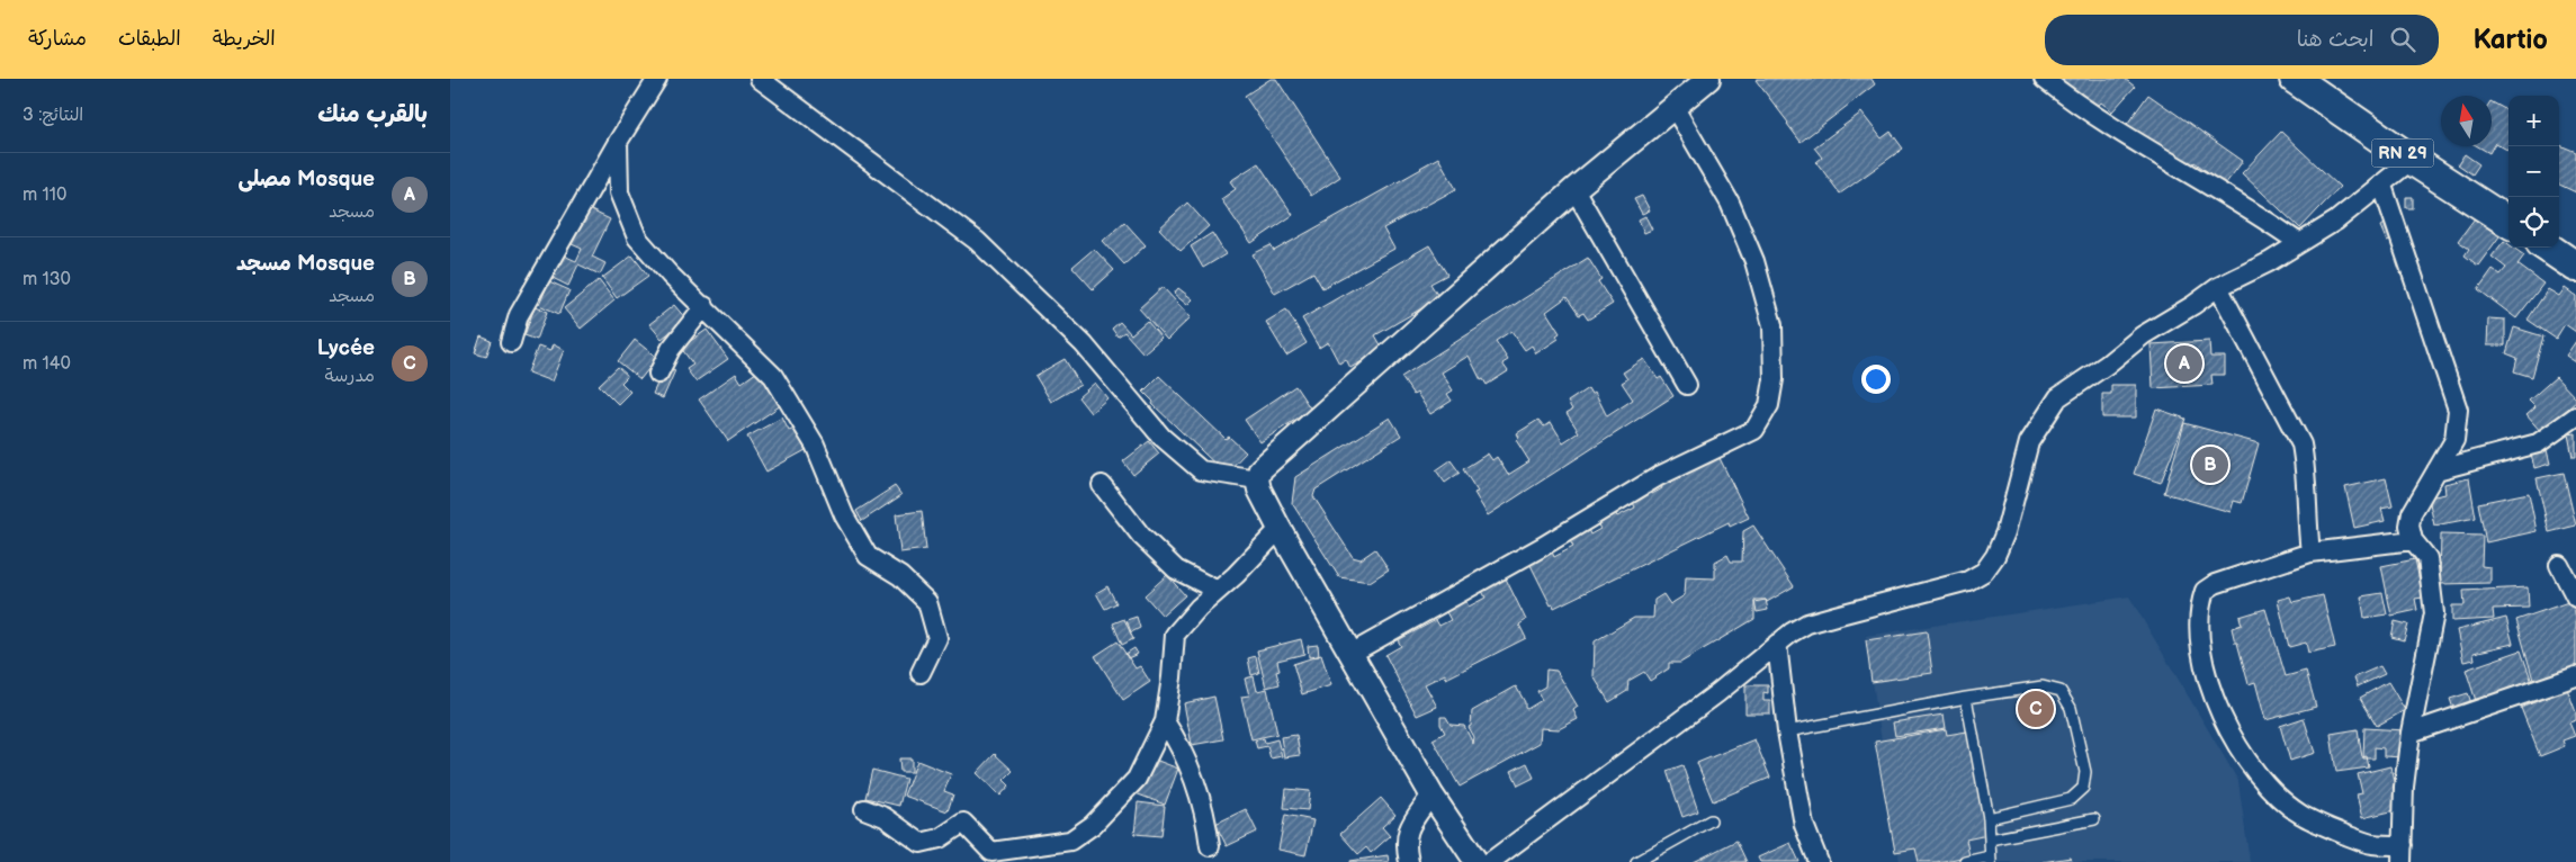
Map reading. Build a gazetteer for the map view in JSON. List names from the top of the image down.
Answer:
{
  "streets": {
    "main road": ["RN 29"]
  },
  "north": "top",
  "page": {
    "header": "Kartio",
    "search": "ابحث هنا",
    "nav": ["الخريطة", "الطبقات", "مشاركة"],
    "heading": ["بالقرب منك", "النتائج: 3"],
    "map_buttons": ["+", "−"],
    "list": [
      {
        "mark": "A",
        "name": "Mosque مصلى",
        "note": "مسجد",
        "value": "110 m"
      },
      {
        "mark": "B",
        "name": "Mosque مسجد",
        "note": "مسجد",
        "value": "130 m"
      },
      {
        "mark": "C",
        "name": "Lycée",
        "note": "مدرسة",
        "value": "140 m"
      }
    ],
    "pins": ["A", "B", "C"]
  }
}
